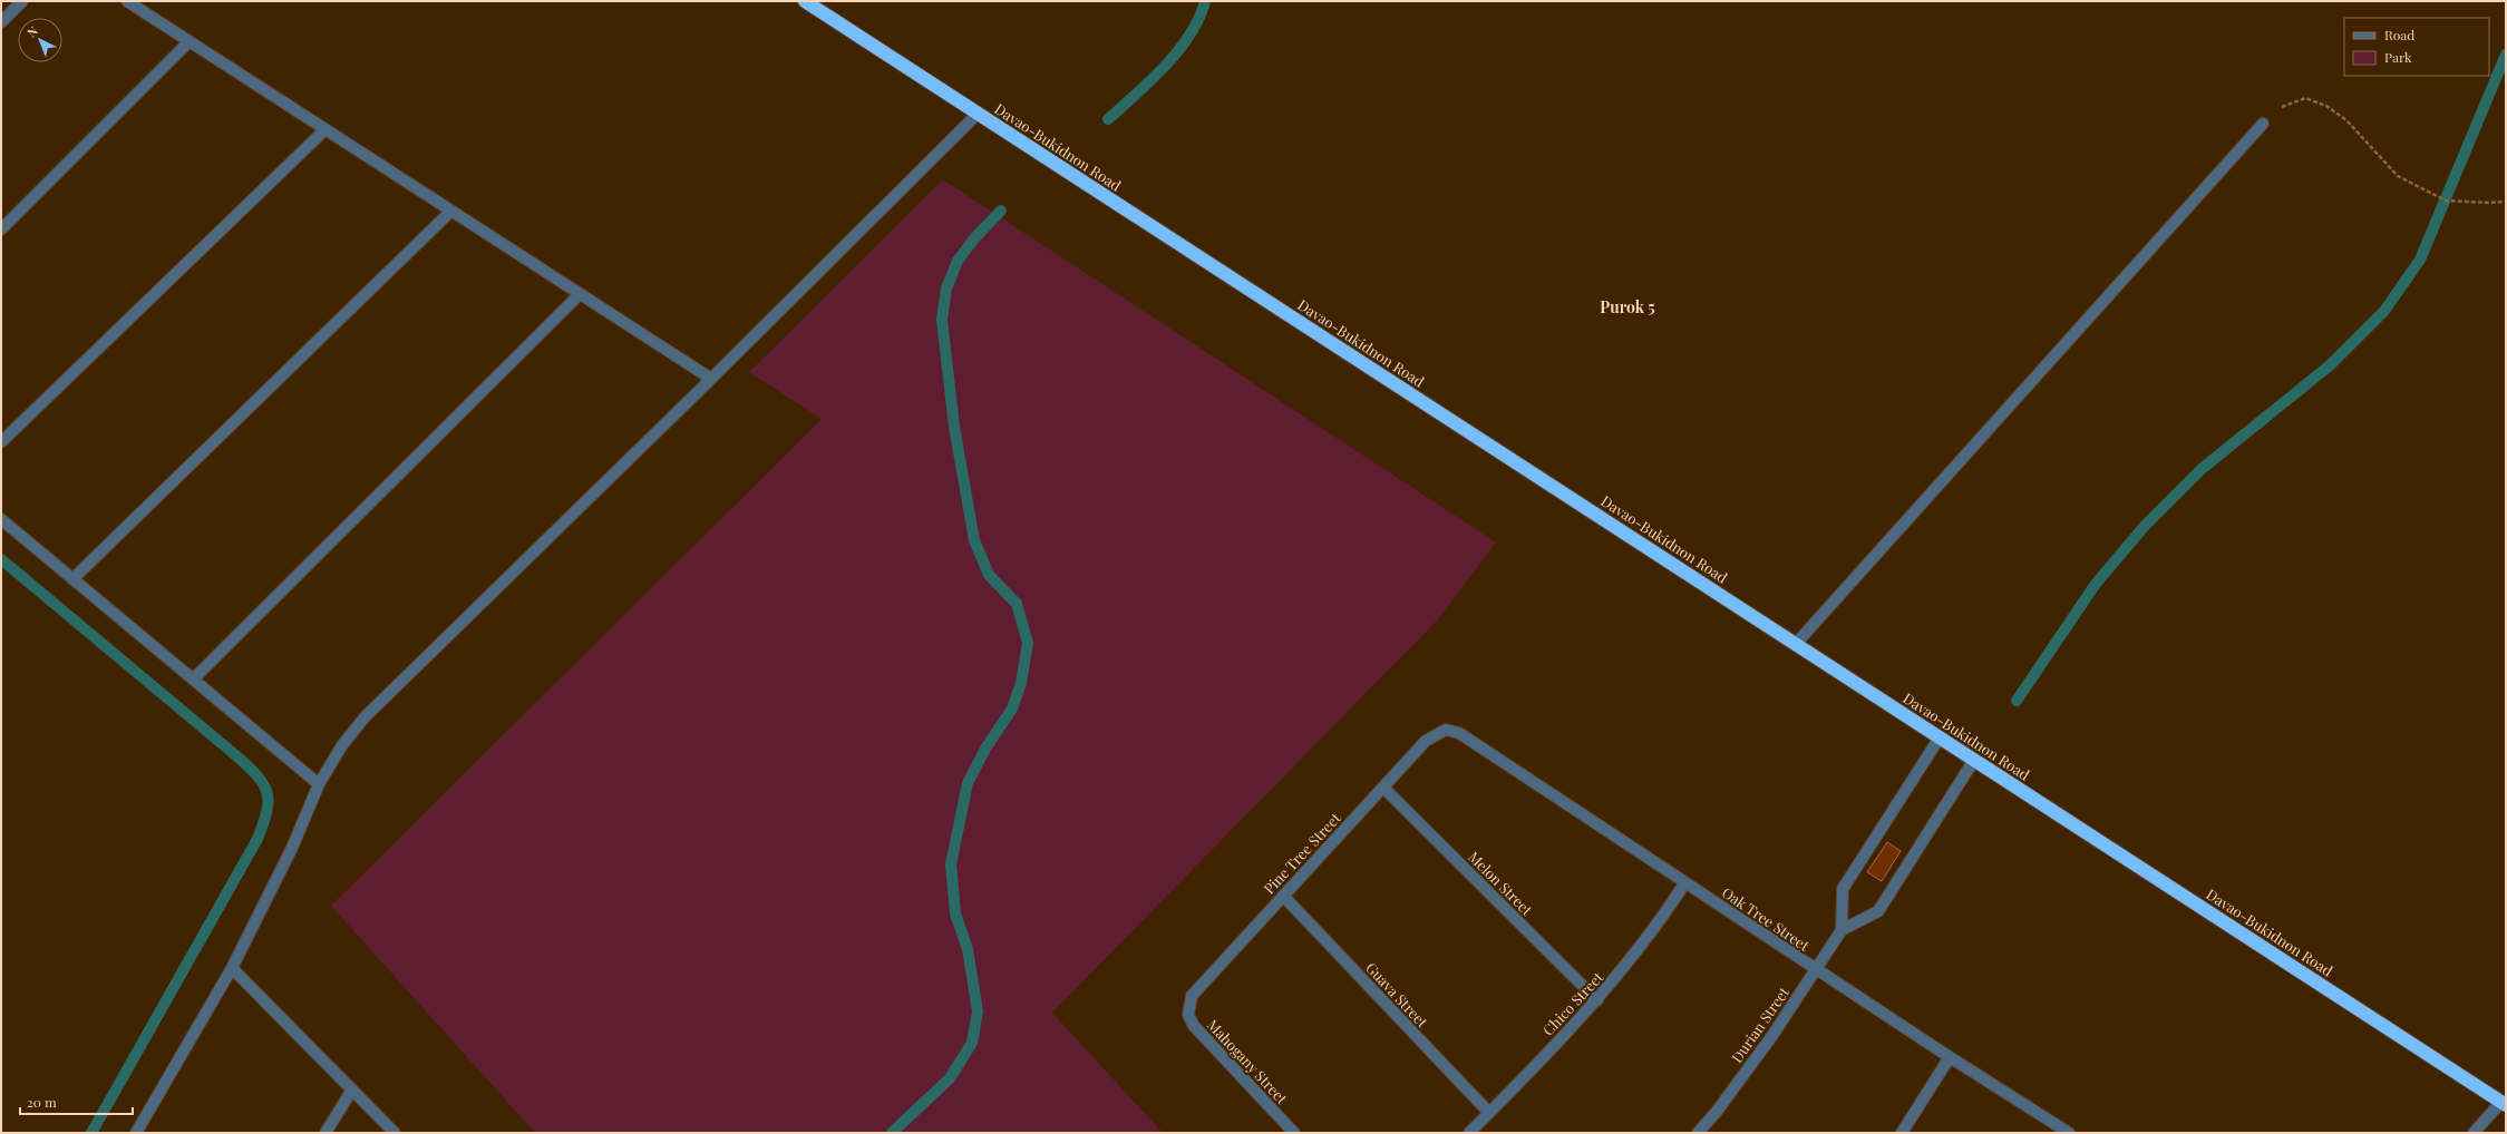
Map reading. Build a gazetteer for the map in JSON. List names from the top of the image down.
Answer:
{
  "streets": {
    "highway": ["Davao-Bukidnon Road"],
    "street": [
      "Pine Tree Street",
      "Melon Street",
      "Oak Tree Street",
      "Guava Street",
      "Chico Street",
      "Durian Street",
      "Mahogany Street"
    ]
  },
  "crossings": [
    ["Pine Tree Street", "Melon Street"],
    ["Pine Tree Street", "Oak Tree Street"],
    ["Pine Tree Street", "Guava Street"],
    ["Pine Tree Street", "Mahogany Street"],
    ["Melon Street", "Chico Street"],
    ["Oak Tree Street", "Chico Street"],
    ["Oak Tree Street", "Durian Street"],
    ["Guava Street", "Chico Street"]
  ],
  "districts": ["Purok 5"],
  "legend": ["Road", "Park"],
  "scale_bar": "20 m",
  "north": "top left"
}
